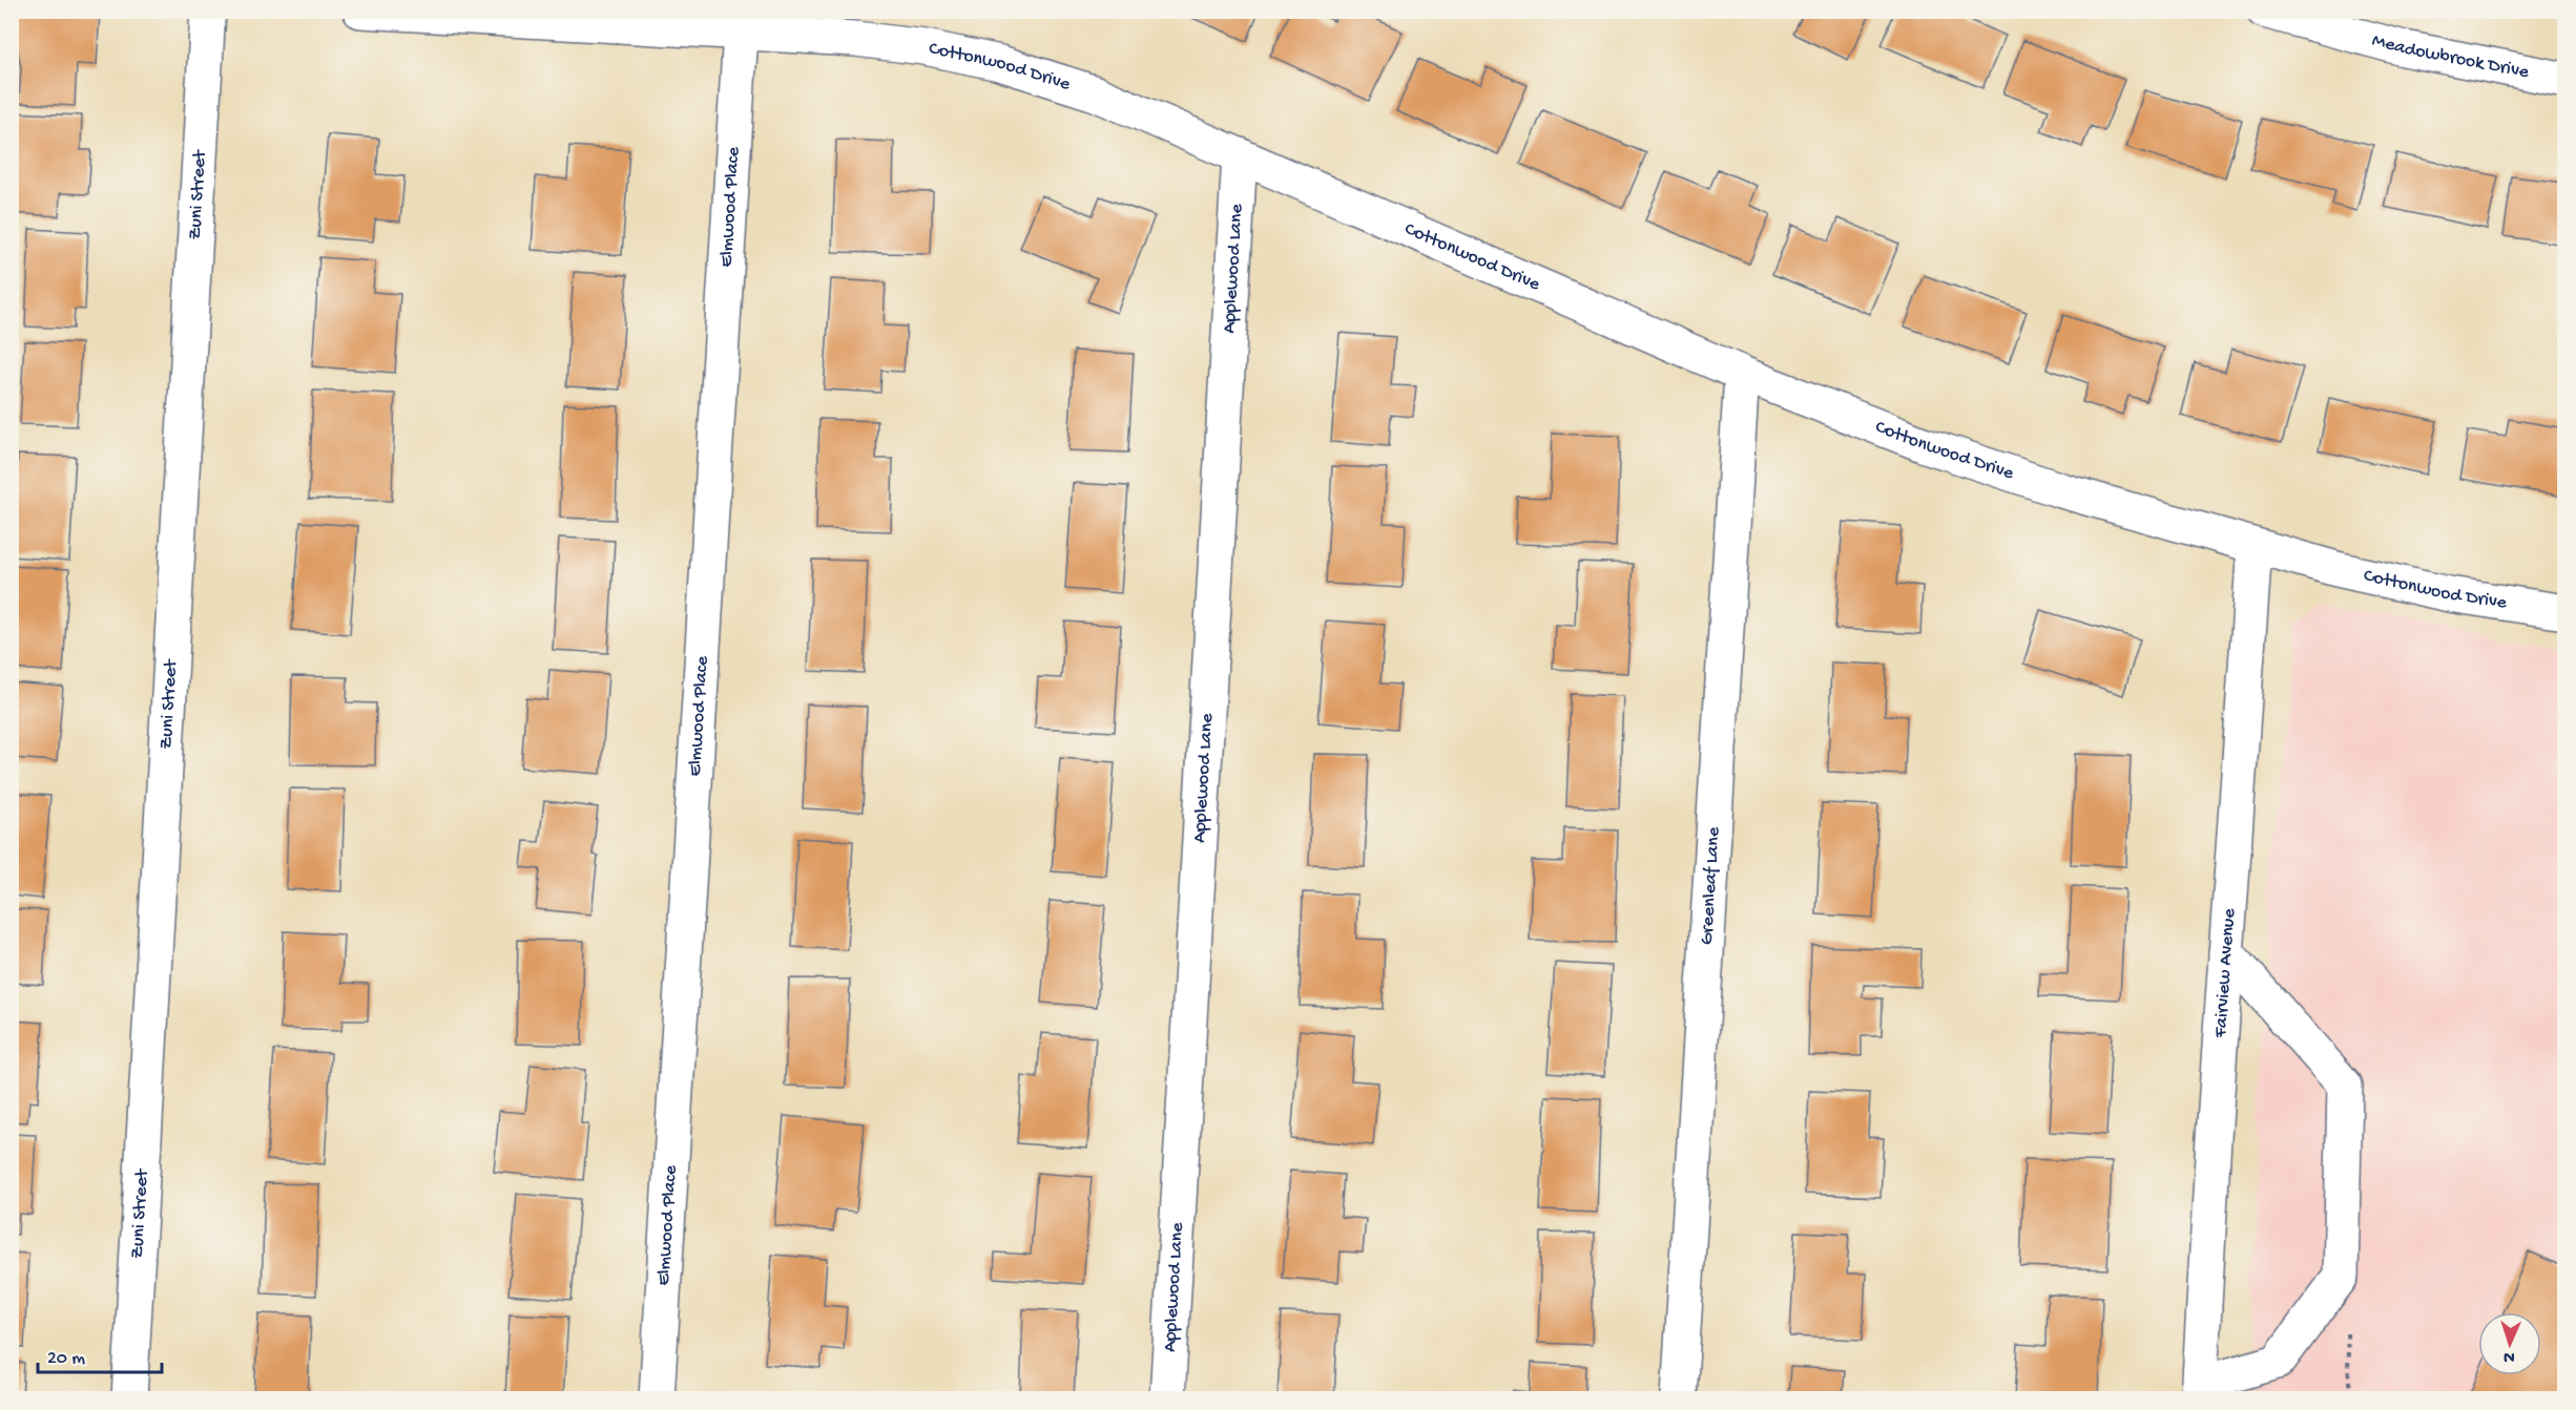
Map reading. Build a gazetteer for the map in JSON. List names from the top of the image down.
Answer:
{
  "streets": {
    "street": [
      "Meadowbrook Drive",
      "Cottonwood Drive",
      "Zuni Street",
      "Elmwood Place",
      "Applewood Lane",
      "Greenleaf Lane",
      "Fairview Avenue"
    ]
  },
  "crossings": [
    ["Cottonwood Drive", "Elmwood Place"],
    ["Cottonwood Drive", "Applewood Lane"],
    ["Cottonwood Drive", "Greenleaf Lane"],
    ["Cottonwood Drive", "Fairview Avenue"]
  ],
  "scale_bar": "20 m",
  "north": "bottom"
}
